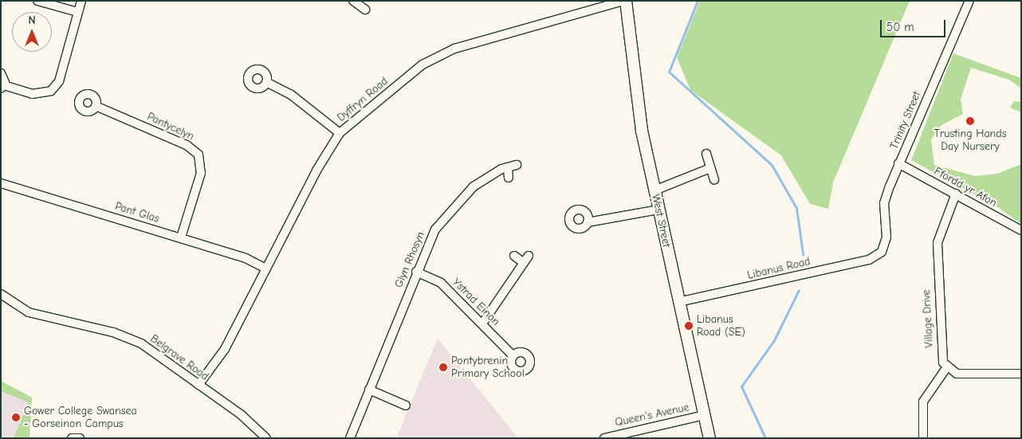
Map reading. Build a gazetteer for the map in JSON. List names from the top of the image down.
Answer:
{
  "streets": {
    "main road": ["West Street"],
    "street": [
      "Dyffryn Road",
      "Trinity Street",
      "Pantycelyn",
      "Ffordd yr Afon",
      "Pant Glas",
      "Glyn Rhosyn",
      "Libanus Road",
      "Ystrad Einon",
      "Village Drive",
      "Belgrave Road",
      "Queen's Avenue"
    ]
  },
  "crossings": [
    ["Dyffryn Road", "Pant Glas"],
    ["Dyffryn Road", "West Street"],
    ["Dyffryn Road", "Belgrave Road"],
    ["Trinity Street", "Ffordd yr Afon"],
    ["Trinity Street", "Libanus Road"],
    ["Pantycelyn", "Pant Glas"],
    ["Ffordd yr Afon", "Village Drive"],
    ["West Street", "Libanus Road"],
    ["West Street", "Queen's Avenue"],
    ["Glyn Rhosyn", "Ystrad Einon"]
  ],
  "places": [
    "Trusting Hands Day Nursery",
    "Libanus Road (SE)",
    "Pontybrenin Primary School",
    "Gower College Swansea - Gorseinon Campus"
  ],
  "scale_bar": "50 m",
  "north": "top"
}
